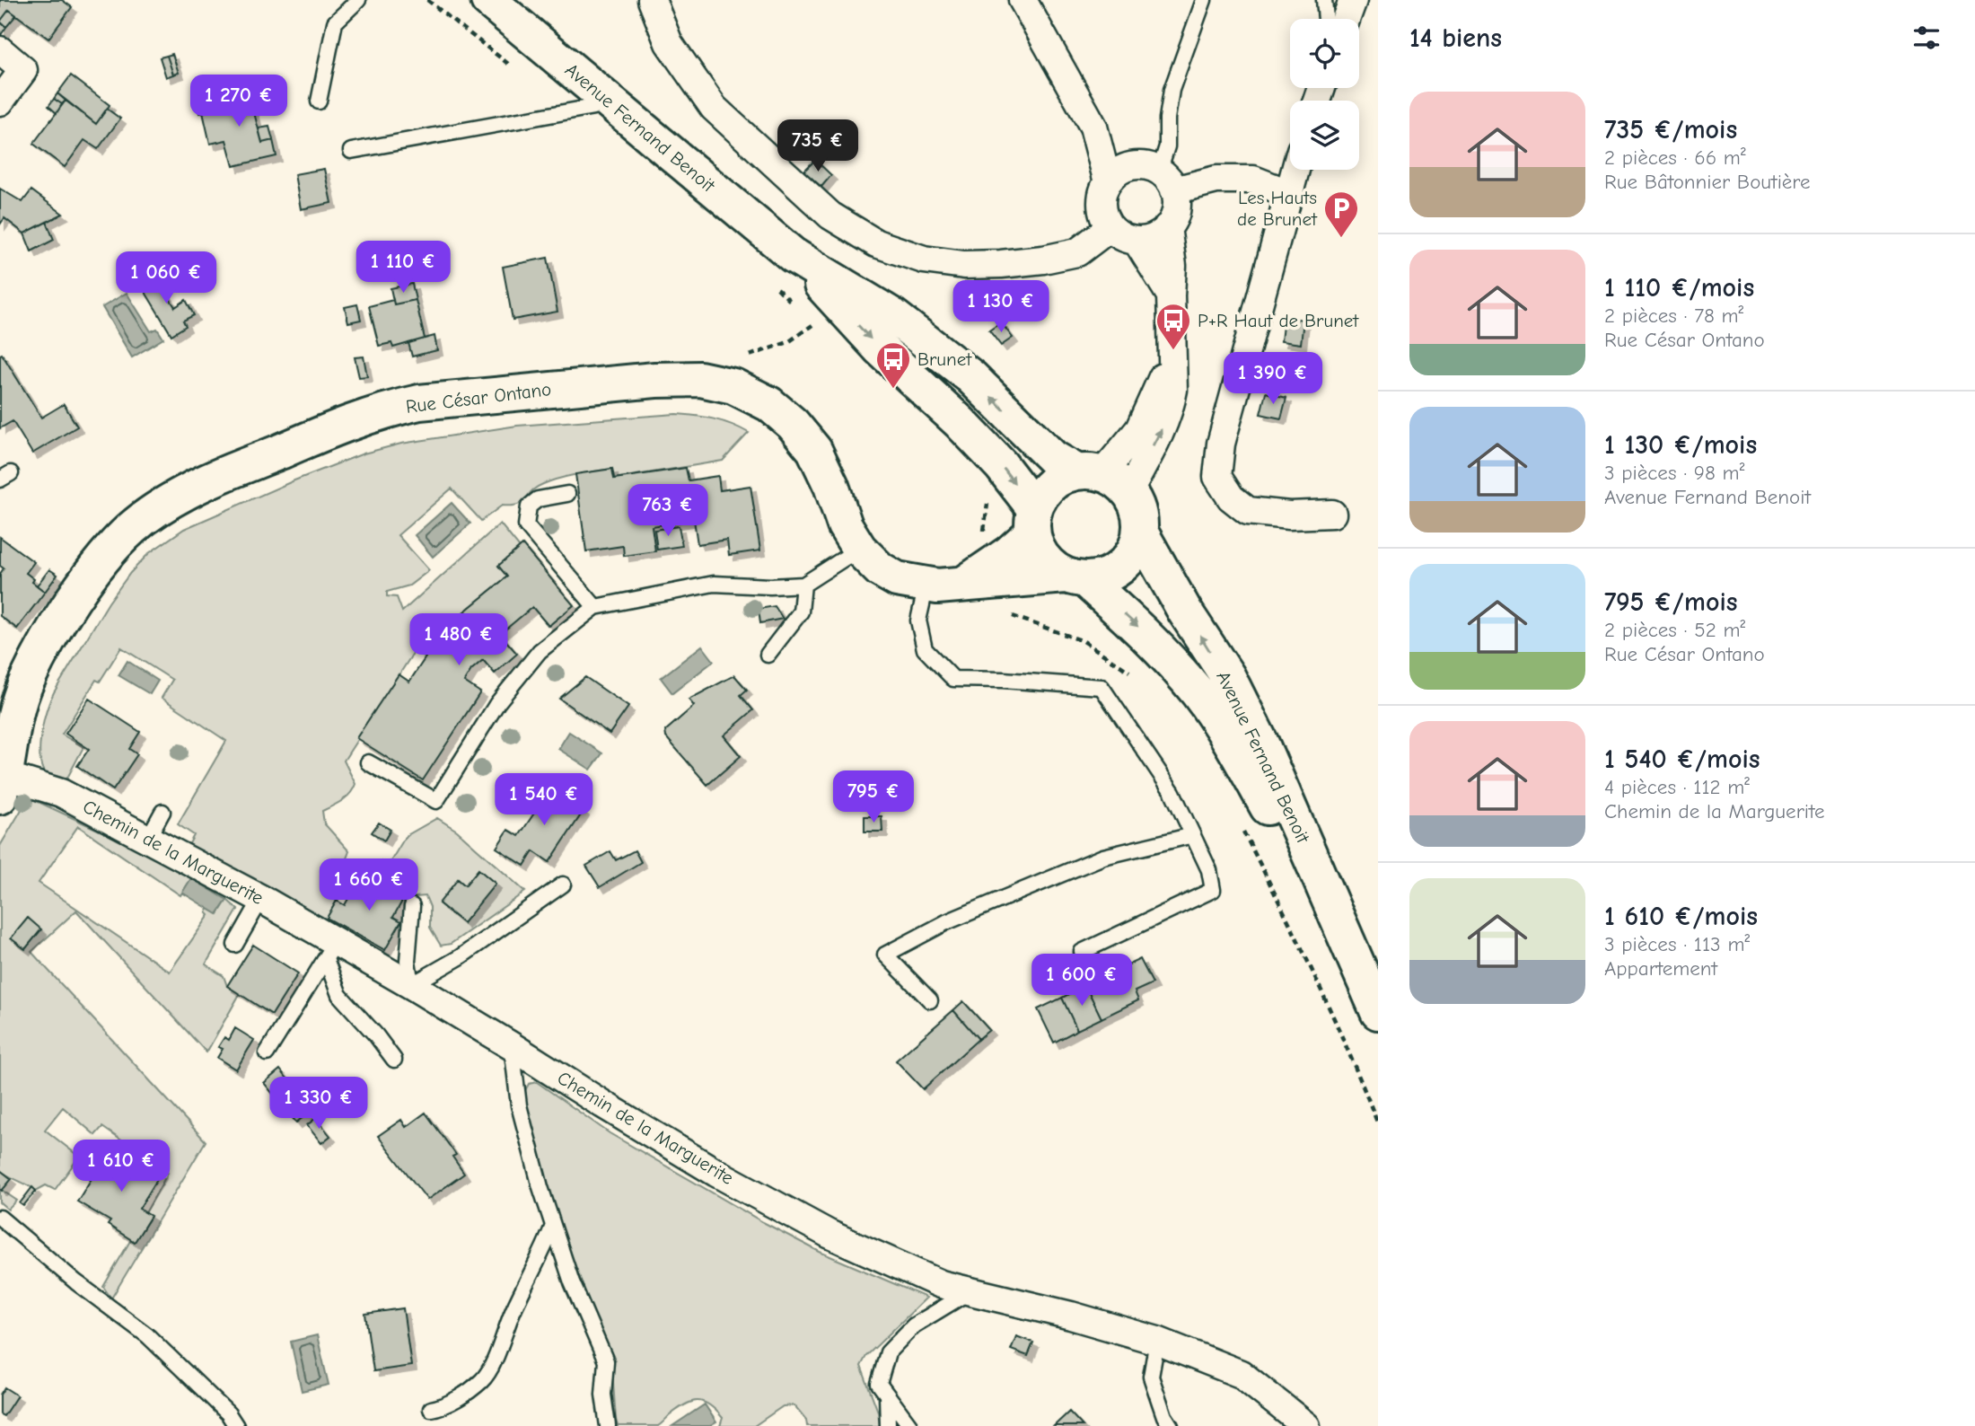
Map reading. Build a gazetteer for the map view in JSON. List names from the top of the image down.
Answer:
{
  "streets": {
    "main road": ["Avenue Fernand Benoit", "Rue César Ontano"],
    "street": ["Chemin de la Marguerite"]
  },
  "crossings": [
    ["Avenue Fernand Benoit", "Rue César Ontano"],
    ["Rue César Ontano", "Chemin de la Marguerite"]
  ],
  "places": {
    "parking": ["Les Hauts de Brunet"],
    "bus stop": ["P+R Haut de Brunet", "Brunet"]
  },
  "page": {
    "heading": "14 biens",
    "price": [
      "1 270 €",
      "735 €",
      "1 110 €",
      "1 060 €",
      "1 130 €",
      "1 390 €",
      "763 €",
      "1 480 €",
      "795 €",
      "1 540 €",
      "1 660 €",
      "1 600 €",
      "1 330 €",
      "1 610 €"
    ],
    "list": [
      {
        "name": "735 €/mois",
        "note": "2 pièces · 66 m² · Rue Bâtonnier Boutière"
      },
      {
        "name": "1 110 €/mois",
        "note": "2 pièces · 78 m² · Rue César Ontano"
      },
      {
        "name": "1 130 €/mois",
        "note": "3 pièces · 98 m² · Avenue Fernand Benoit"
      },
      {
        "name": "795 €/mois",
        "note": "2 pièces · 52 m² · Rue César Ontano"
      },
      {
        "name": "1 540 €/mois",
        "note": "4 pièces · 112 m² · Chemin de la Marguerite"
      },
      {
        "name": "1 610 €/mois",
        "note": "3 pièces · 113 m² · Appartement"
      }
    ]
  }
}
